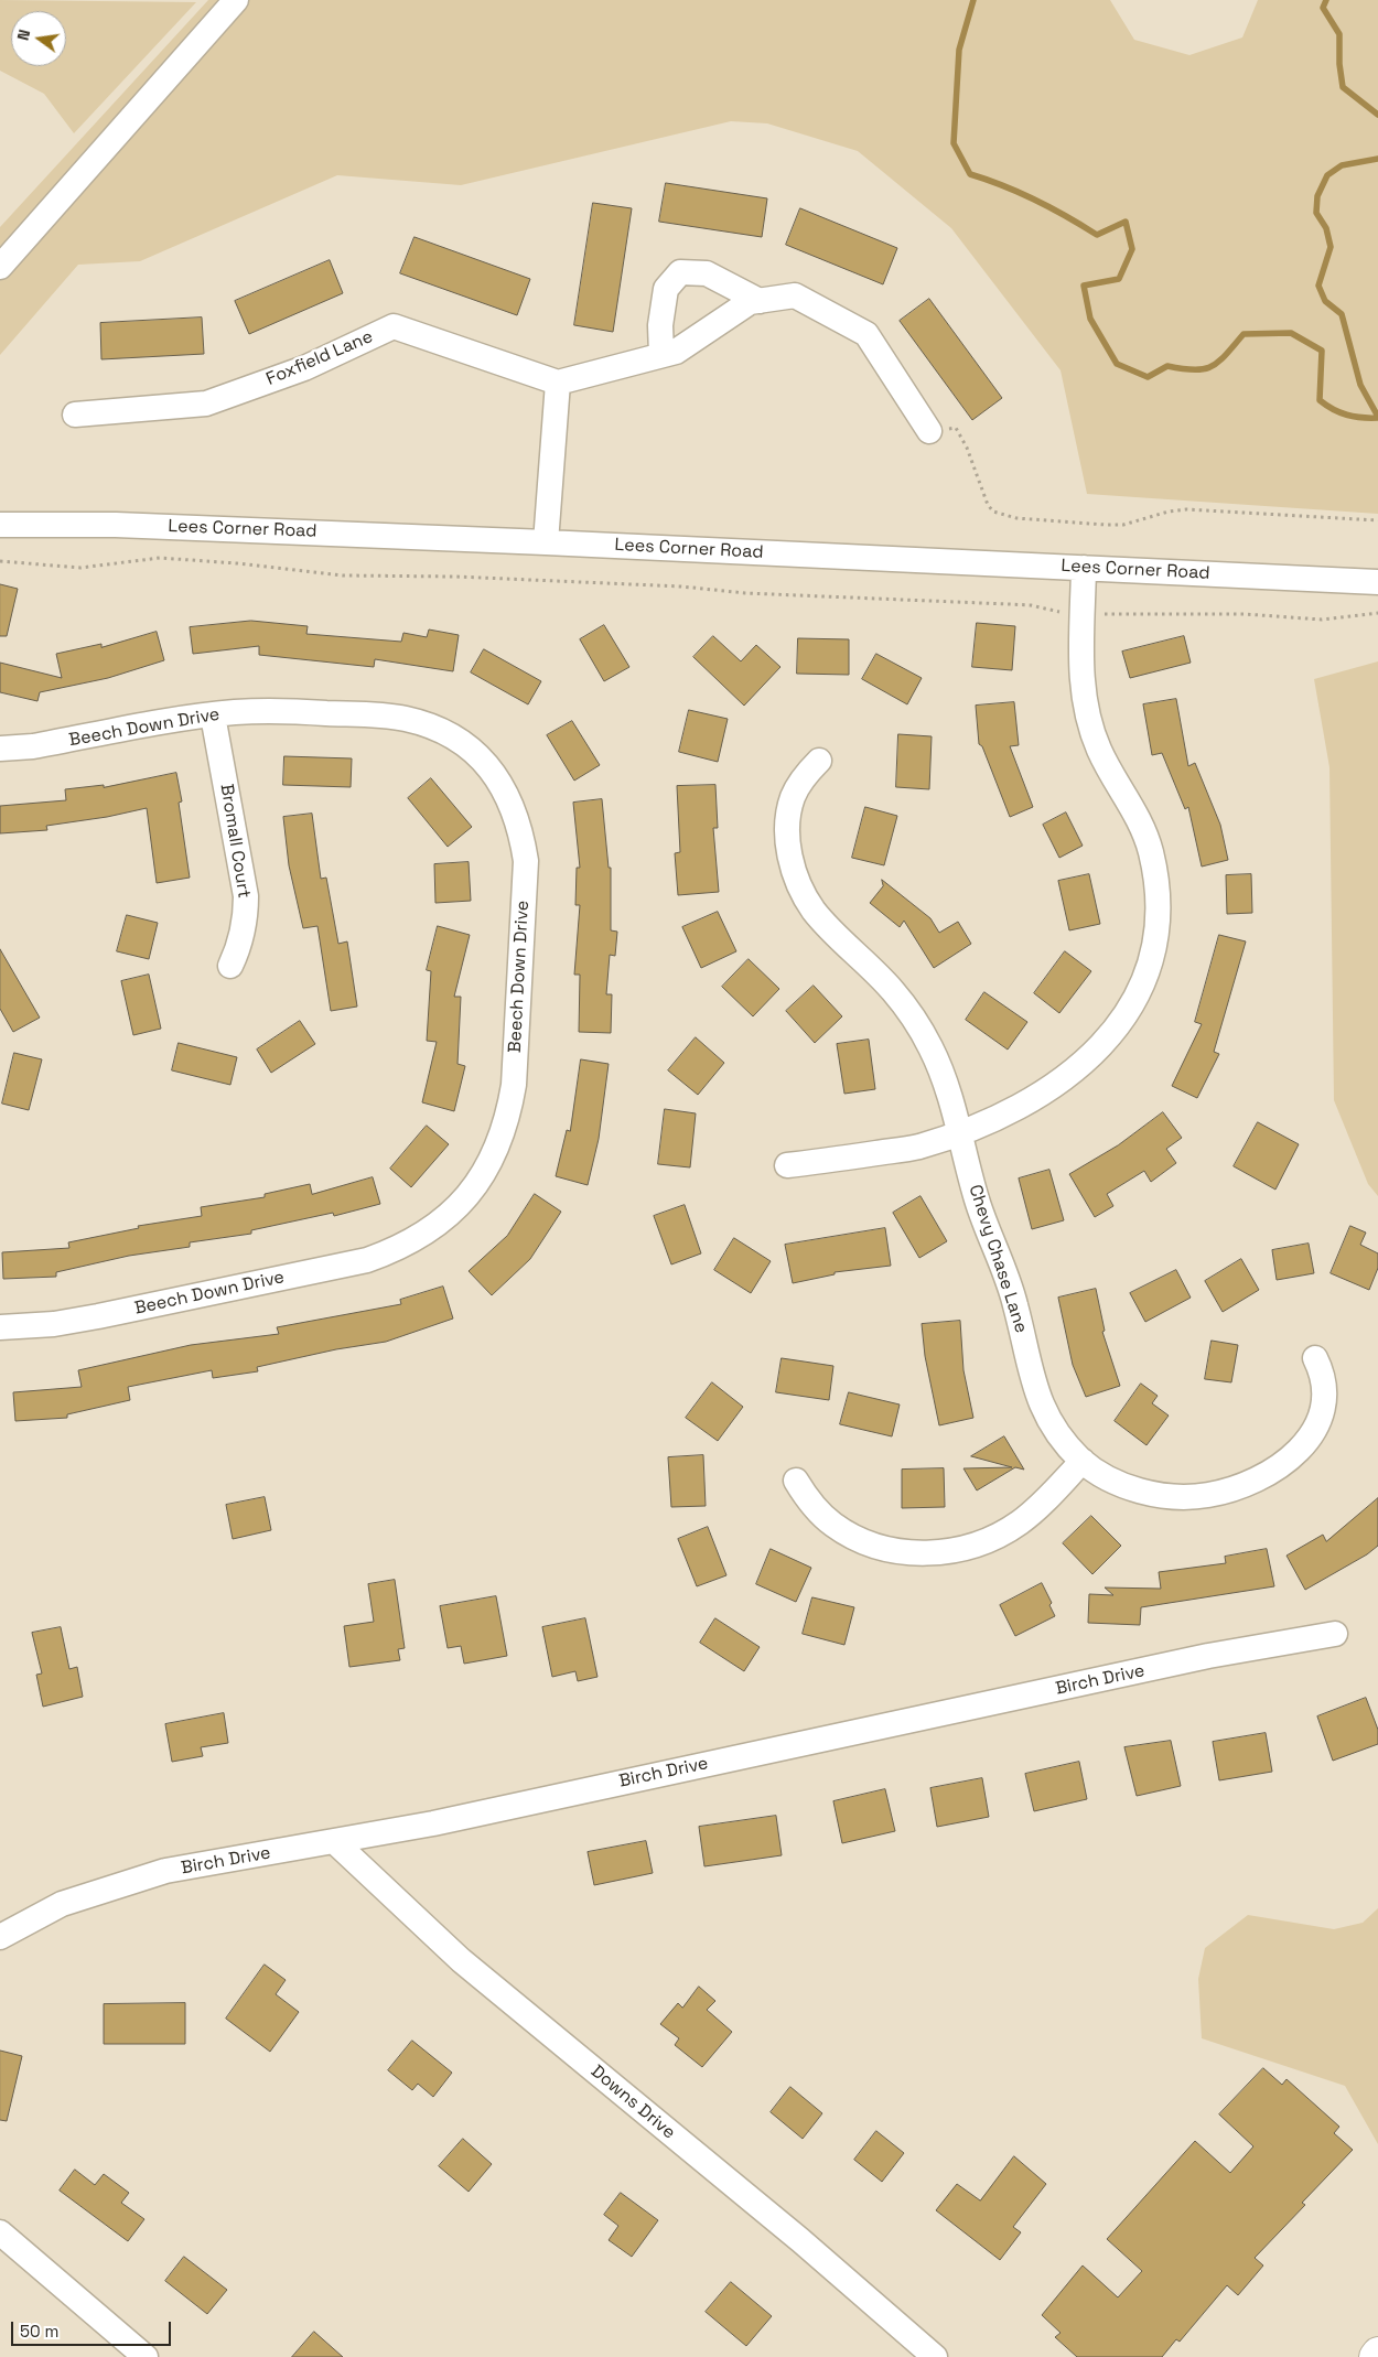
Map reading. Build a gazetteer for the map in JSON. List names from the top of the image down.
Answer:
{
  "streets": {
    "street": [
      "Foxfield Lane",
      "Lees Corner Road",
      "Beech Down Drive",
      "Bromall Court",
      "Chevy Chase Lane",
      "Birch Drive",
      "Downs Drive"
    ]
  },
  "crossings": [
    ["Beech Down Drive", "Bromall Court"],
    ["Birch Drive", "Downs Drive"]
  ],
  "scale_bar": "50 m",
  "north": "left"
}
